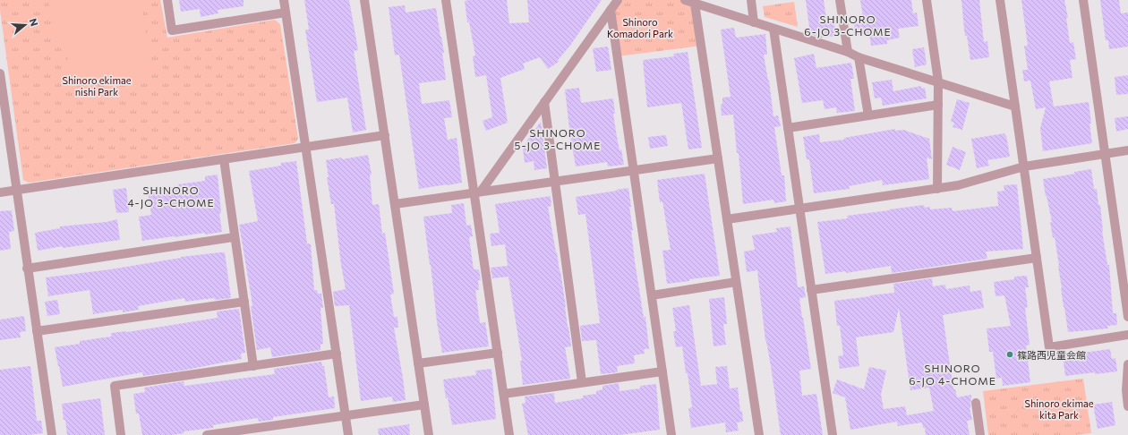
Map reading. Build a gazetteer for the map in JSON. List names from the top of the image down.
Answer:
{
  "districts": [
    "SHINORO 6-JO 3-CHOME",
    "SHINORO 5-JO 3-CHOME",
    "SHINORO 4-JO 3-CHOME",
    "SHINORO 6-JO 4-CHOME"
  ],
  "parks": ["Shinoro Komadori Park", "Shinoro ekimae nishi Park", "Shinoro ekimae kita Park"],
  "places": ["篠路西児童会館"],
  "north": "right"
}
